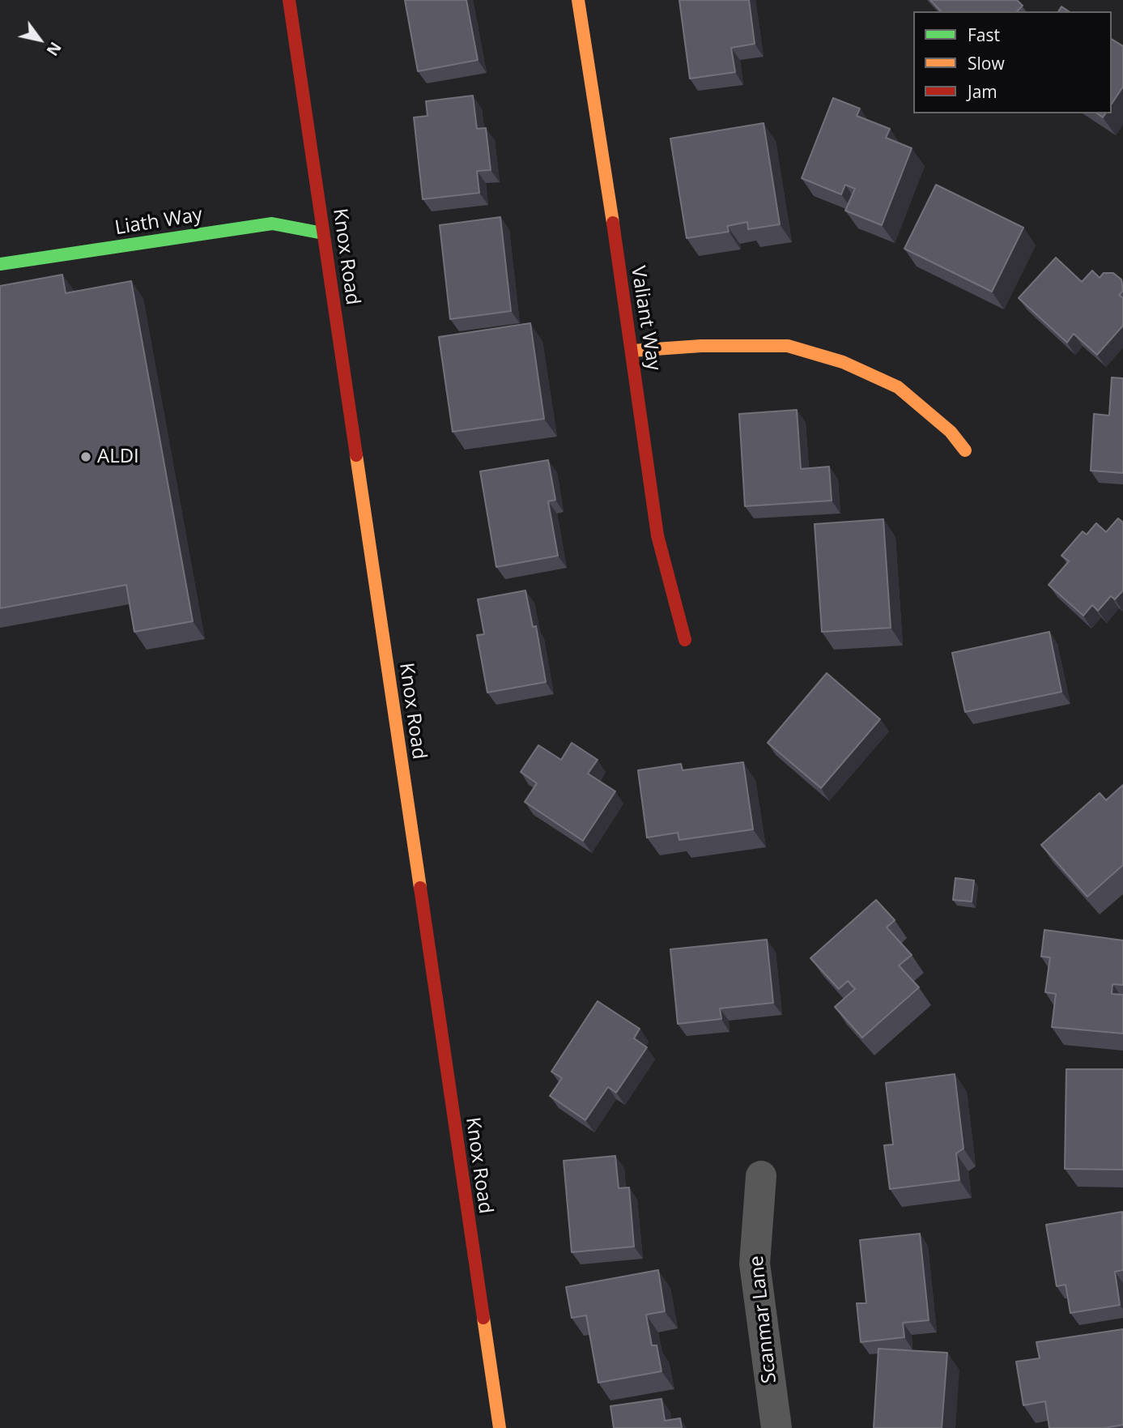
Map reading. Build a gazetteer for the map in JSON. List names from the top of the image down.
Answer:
{
  "streets": {
    "street": [
      "Liath Way",
      "Knox Road",
      "Valiant Way",
      "Scanmar Lane"
    ]
  },
  "crossings": [
    ["Liath Way", "Knox Road"]
  ],
  "places": ["ALDI"],
  "legend": ["Fast", "Slow", "Jam"],
  "north": "bottom right"
}
